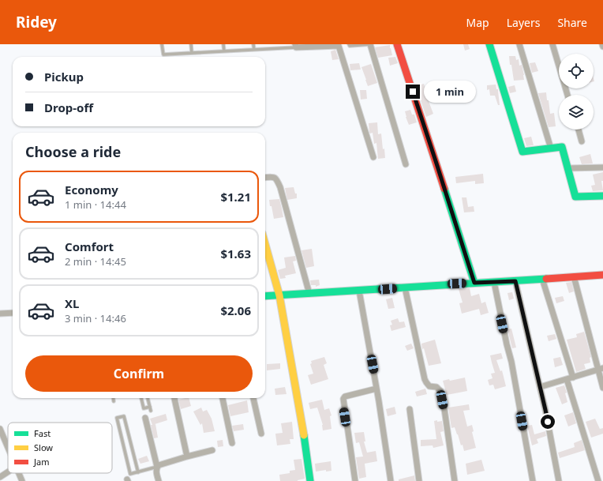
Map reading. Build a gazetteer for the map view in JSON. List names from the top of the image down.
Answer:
{
  "legend": ["Fast", "Slow", "Jam"],
  "page": {
    "header": "Ridey",
    "nav": ["Map", "Layers", "Share"],
    "banner": ["Pickup", "Drop-off"],
    "bubble": "1 min",
    "heading": "Choose a ride",
    "list": [
      {
        "name": "Economy",
        "note": "1 min · 14:44",
        "value": "$1.21"
      },
      {
        "name": "Comfort",
        "note": "2 min · 14:45",
        "value": "$1.63"
      },
      {
        "name": "XL",
        "note": "3 min · 14:46",
        "value": "$2.06"
      }
    ],
    "buttons": "Confirm"
  }
}
